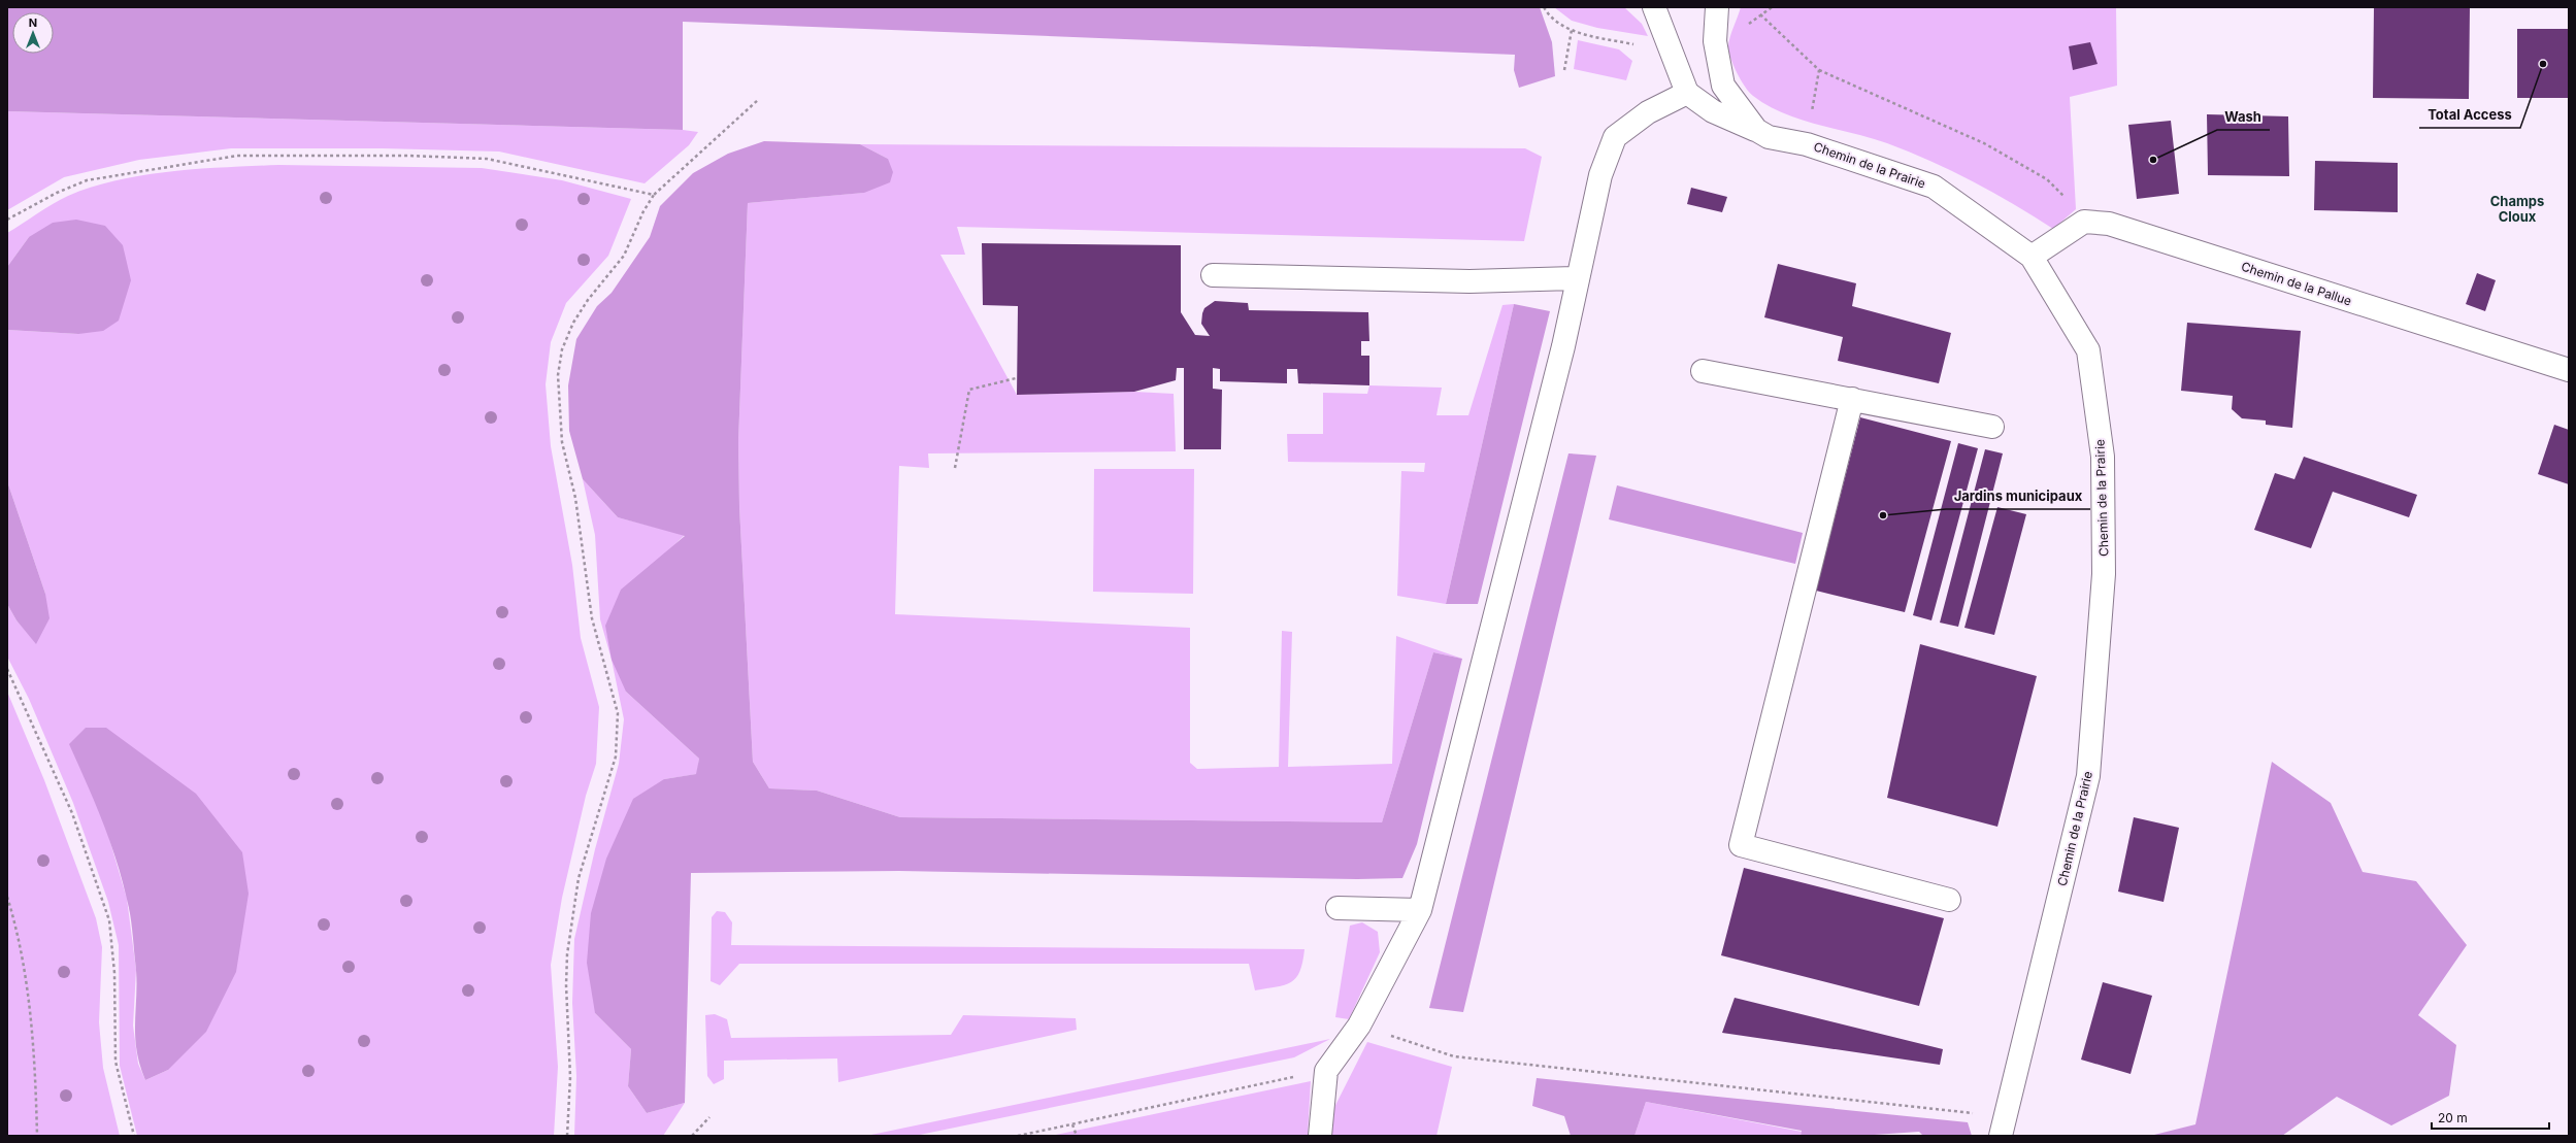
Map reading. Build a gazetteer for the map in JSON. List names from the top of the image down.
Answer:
{
  "streets": {
    "street": ["Chemin de la Prairie", "Chemin de la Pallue"]
  },
  "districts": ["Champs Cloux"],
  "places": ["Total Access", "Wash", "Jardins municipaux"],
  "scale_bar": "20 m",
  "north": "top"
}
